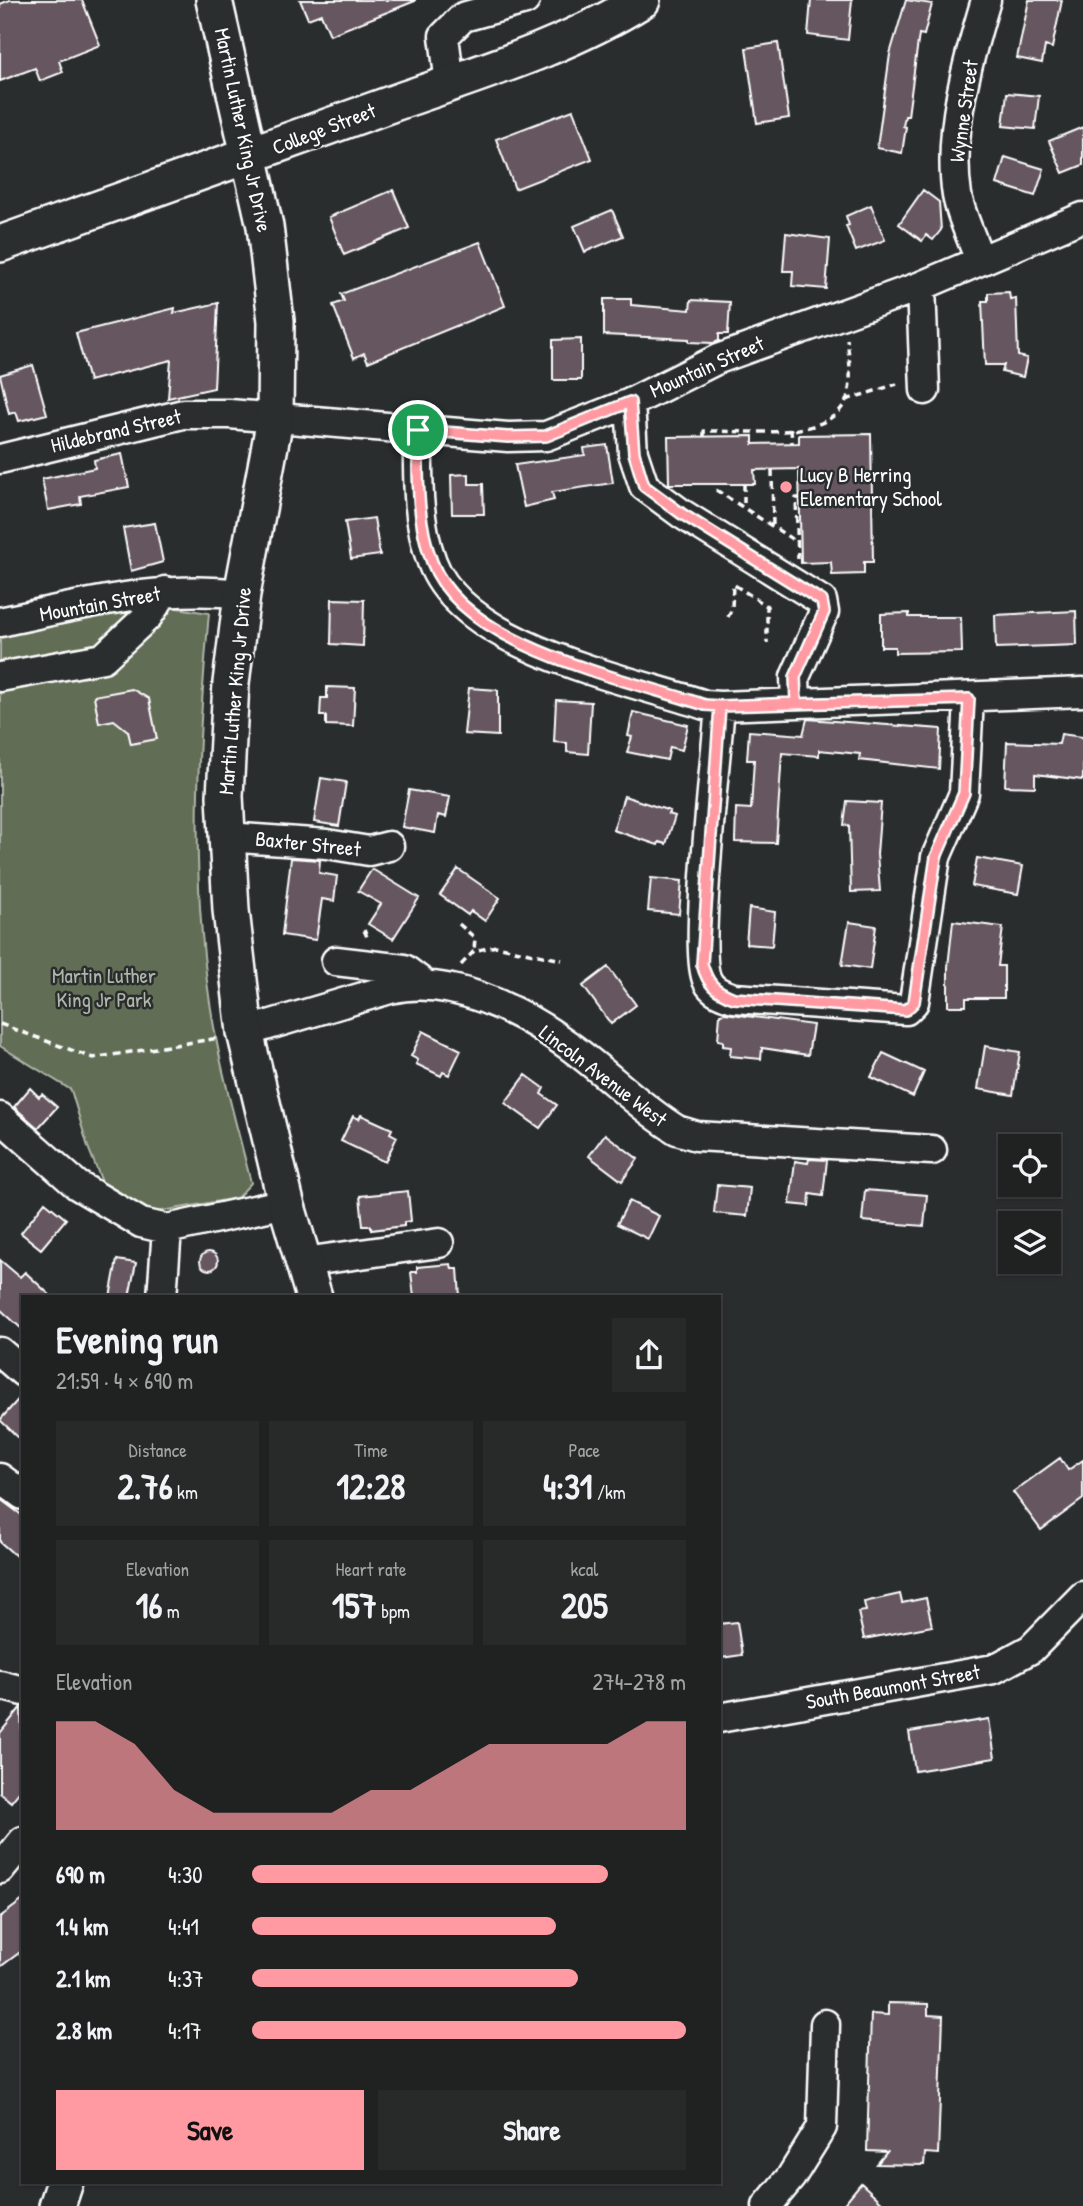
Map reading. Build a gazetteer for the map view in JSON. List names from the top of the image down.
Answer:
{
  "streets": {
    "main road": ["College Street", "Martin Luther King Jr Drive"],
    "street": [
      "Wynne Street",
      "Mountain Street",
      "Hildebrand Street",
      "Baxter Street",
      "Lincoln Avenue West",
      "South Beaumont Street"
    ]
  },
  "crossings": [
    ["Wynne Street", "Mountain Street"],
    ["College Street", "Martin Luther King Jr Drive"],
    ["Martin Luther King Jr Drive", "Mountain Street"],
    ["Martin Luther King Jr Drive", "Hildebrand Street"],
    ["Martin Luther King Jr Drive", "Baxter Street"],
    ["Martin Luther King Jr Drive", "Lincoln Avenue West"],
    ["Mountain Street", "Hildebrand Street"]
  ],
  "parks": ["Martin Luther King Jr Park"],
  "places": ["Lucy B Herring Elementary School"],
  "page": {
    "heading": ["Evening run", "21:59 · 4 × 690 m"],
    "stats": [
      ["Distance", "2.76 km"],
      ["Time", "12:28"],
      ["Pace", "4:31 /km"],
      ["Elevation", "16 m"],
      ["Heart rate", "157 bpm"],
      ["kcal", "205"]
    ],
    "chart": ["Elevation", "274–278 m"],
    "list": [
      {
        "name": "690 m",
        "note": "4:30"
      },
      {
        "name": "1.4 km",
        "note": "4:41"
      },
      {
        "name": "2.1 km",
        "note": "4:37"
      },
      {
        "name": "2.8 km",
        "note": "4:17"
      }
    ],
    "buttons": ["Save", "Share"]
  }
}
